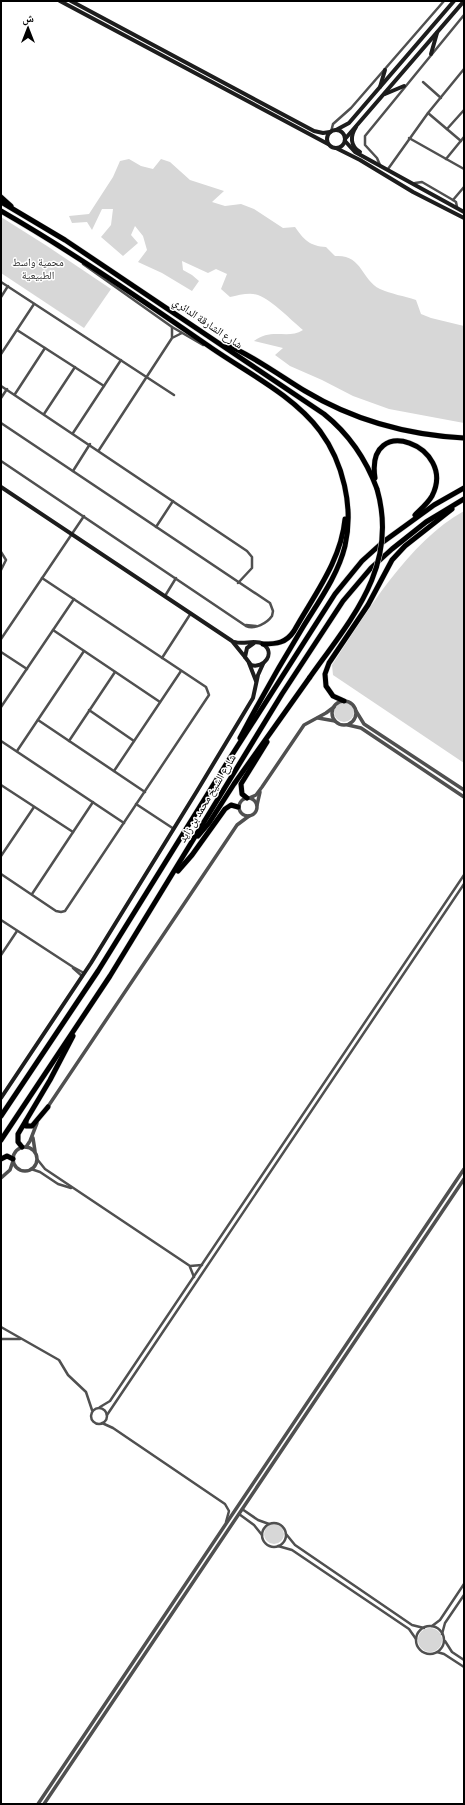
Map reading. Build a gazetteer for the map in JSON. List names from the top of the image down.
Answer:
{
  "streets": {
    "highway": ["شارع الشارقة الدائري", "شارع الشيخ محمد بن زايد"]
  },
  "parks": ["محمية واسط الطبيعية"],
  "north": "top"
}
